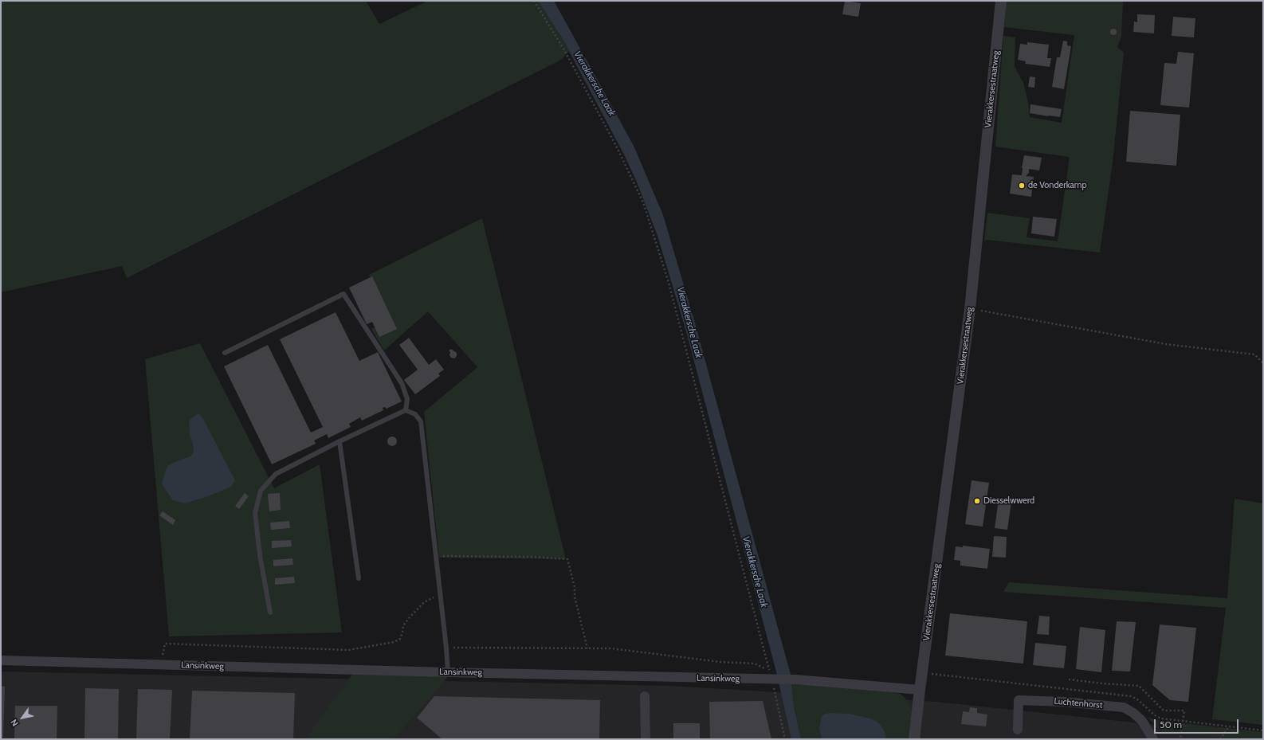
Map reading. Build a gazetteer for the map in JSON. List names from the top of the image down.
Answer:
{
  "streets": {
    "street": ["Vierakkersestraatweg", "Lansinkweg", "Luchtenhorst"]
  },
  "crossings": [
    ["Vierakkersestraatweg", "Lansinkweg"]
  ],
  "water": ["Vierakkersche Laak"],
  "places": ["de Vonderkamp", "Diesselwwerd"],
  "scale_bar": "50 m",
  "north": "bottom left"
}
